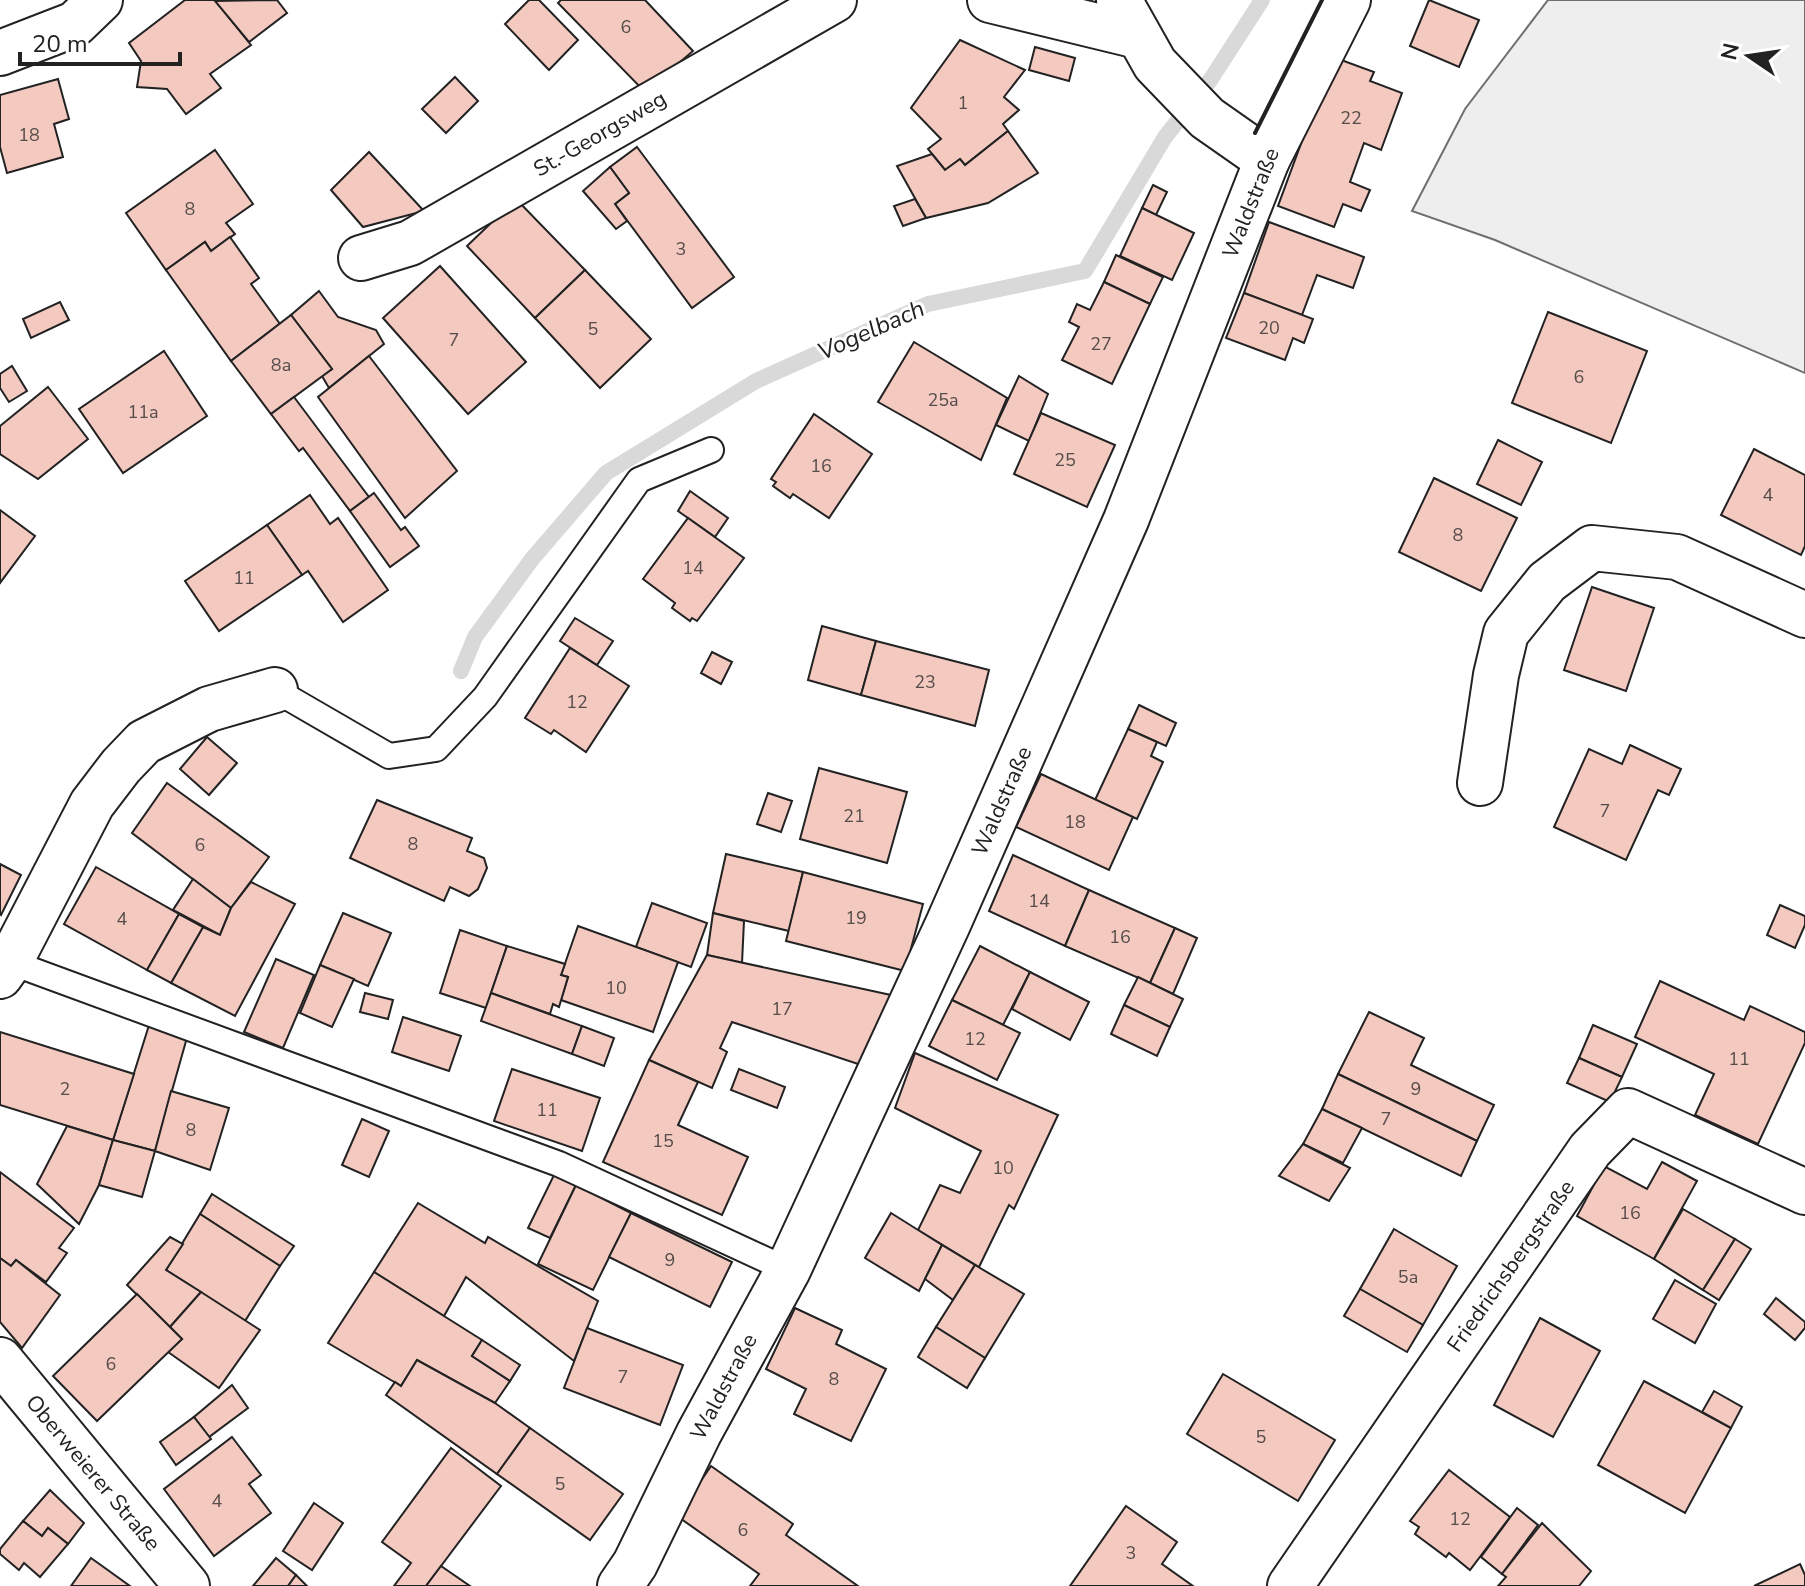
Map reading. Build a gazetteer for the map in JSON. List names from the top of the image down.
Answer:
{
  "streets": {
    "street": [
      "St.-Georgsweg",
      "Waldstraße",
      "Friedrichsbergstraße",
      "Oberweierer Straße"
    ]
  },
  "water": ["Vogelbach"],
  "house_numbers": [
    "6",
    "1",
    "22",
    "18",
    "8",
    "3",
    "20",
    "5",
    "7",
    "27",
    "8a",
    "6",
    "25a",
    "11a",
    "25",
    "16",
    "4",
    "8",
    "14",
    "11",
    "23",
    "12",
    "7",
    "21",
    "18",
    "8",
    "6",
    "14",
    "19",
    "4",
    "16",
    "10",
    "17",
    "12",
    "11",
    "2",
    "9",
    "11",
    "7",
    "8",
    "15",
    "10",
    "16",
    "9",
    "5a",
    "6",
    "7",
    "8",
    "5",
    "5",
    "4",
    "12",
    "6",
    "3"
  ],
  "scale_bar": "20 m",
  "north": "left"
}
